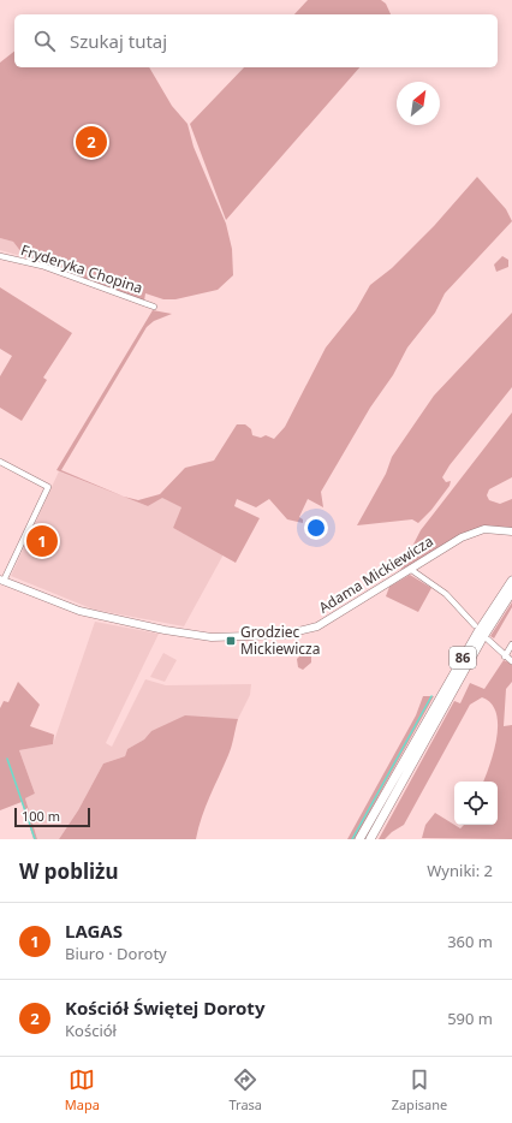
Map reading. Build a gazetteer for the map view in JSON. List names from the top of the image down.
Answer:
{
  "streets": {
    "main road": ["86"],
    "street": ["Fryderyka Chopina", "Adama Mickiewicza"]
  },
  "places": {
    "transit": ["Grodziec Mickiewicza"]
  },
  "scale_bar": "100 m",
  "north": "top right",
  "page": {
    "search": "Szukaj tutaj",
    "pins": ["2", "1"],
    "scale": "100 m",
    "heading": ["W pobliżu", "Wyniki: 2"],
    "list": [
      {
        "mark": "1",
        "name": "LAGAS",
        "note": "Biuro · Doroty",
        "value": "360 m"
      },
      {
        "mark": "2",
        "name": "Kościół Świętej Doroty",
        "note": "Kościół",
        "value": "590 m"
      }
    ],
    "nav": ["Mapa", "Trasa", "Zapisane"]
  }
}
